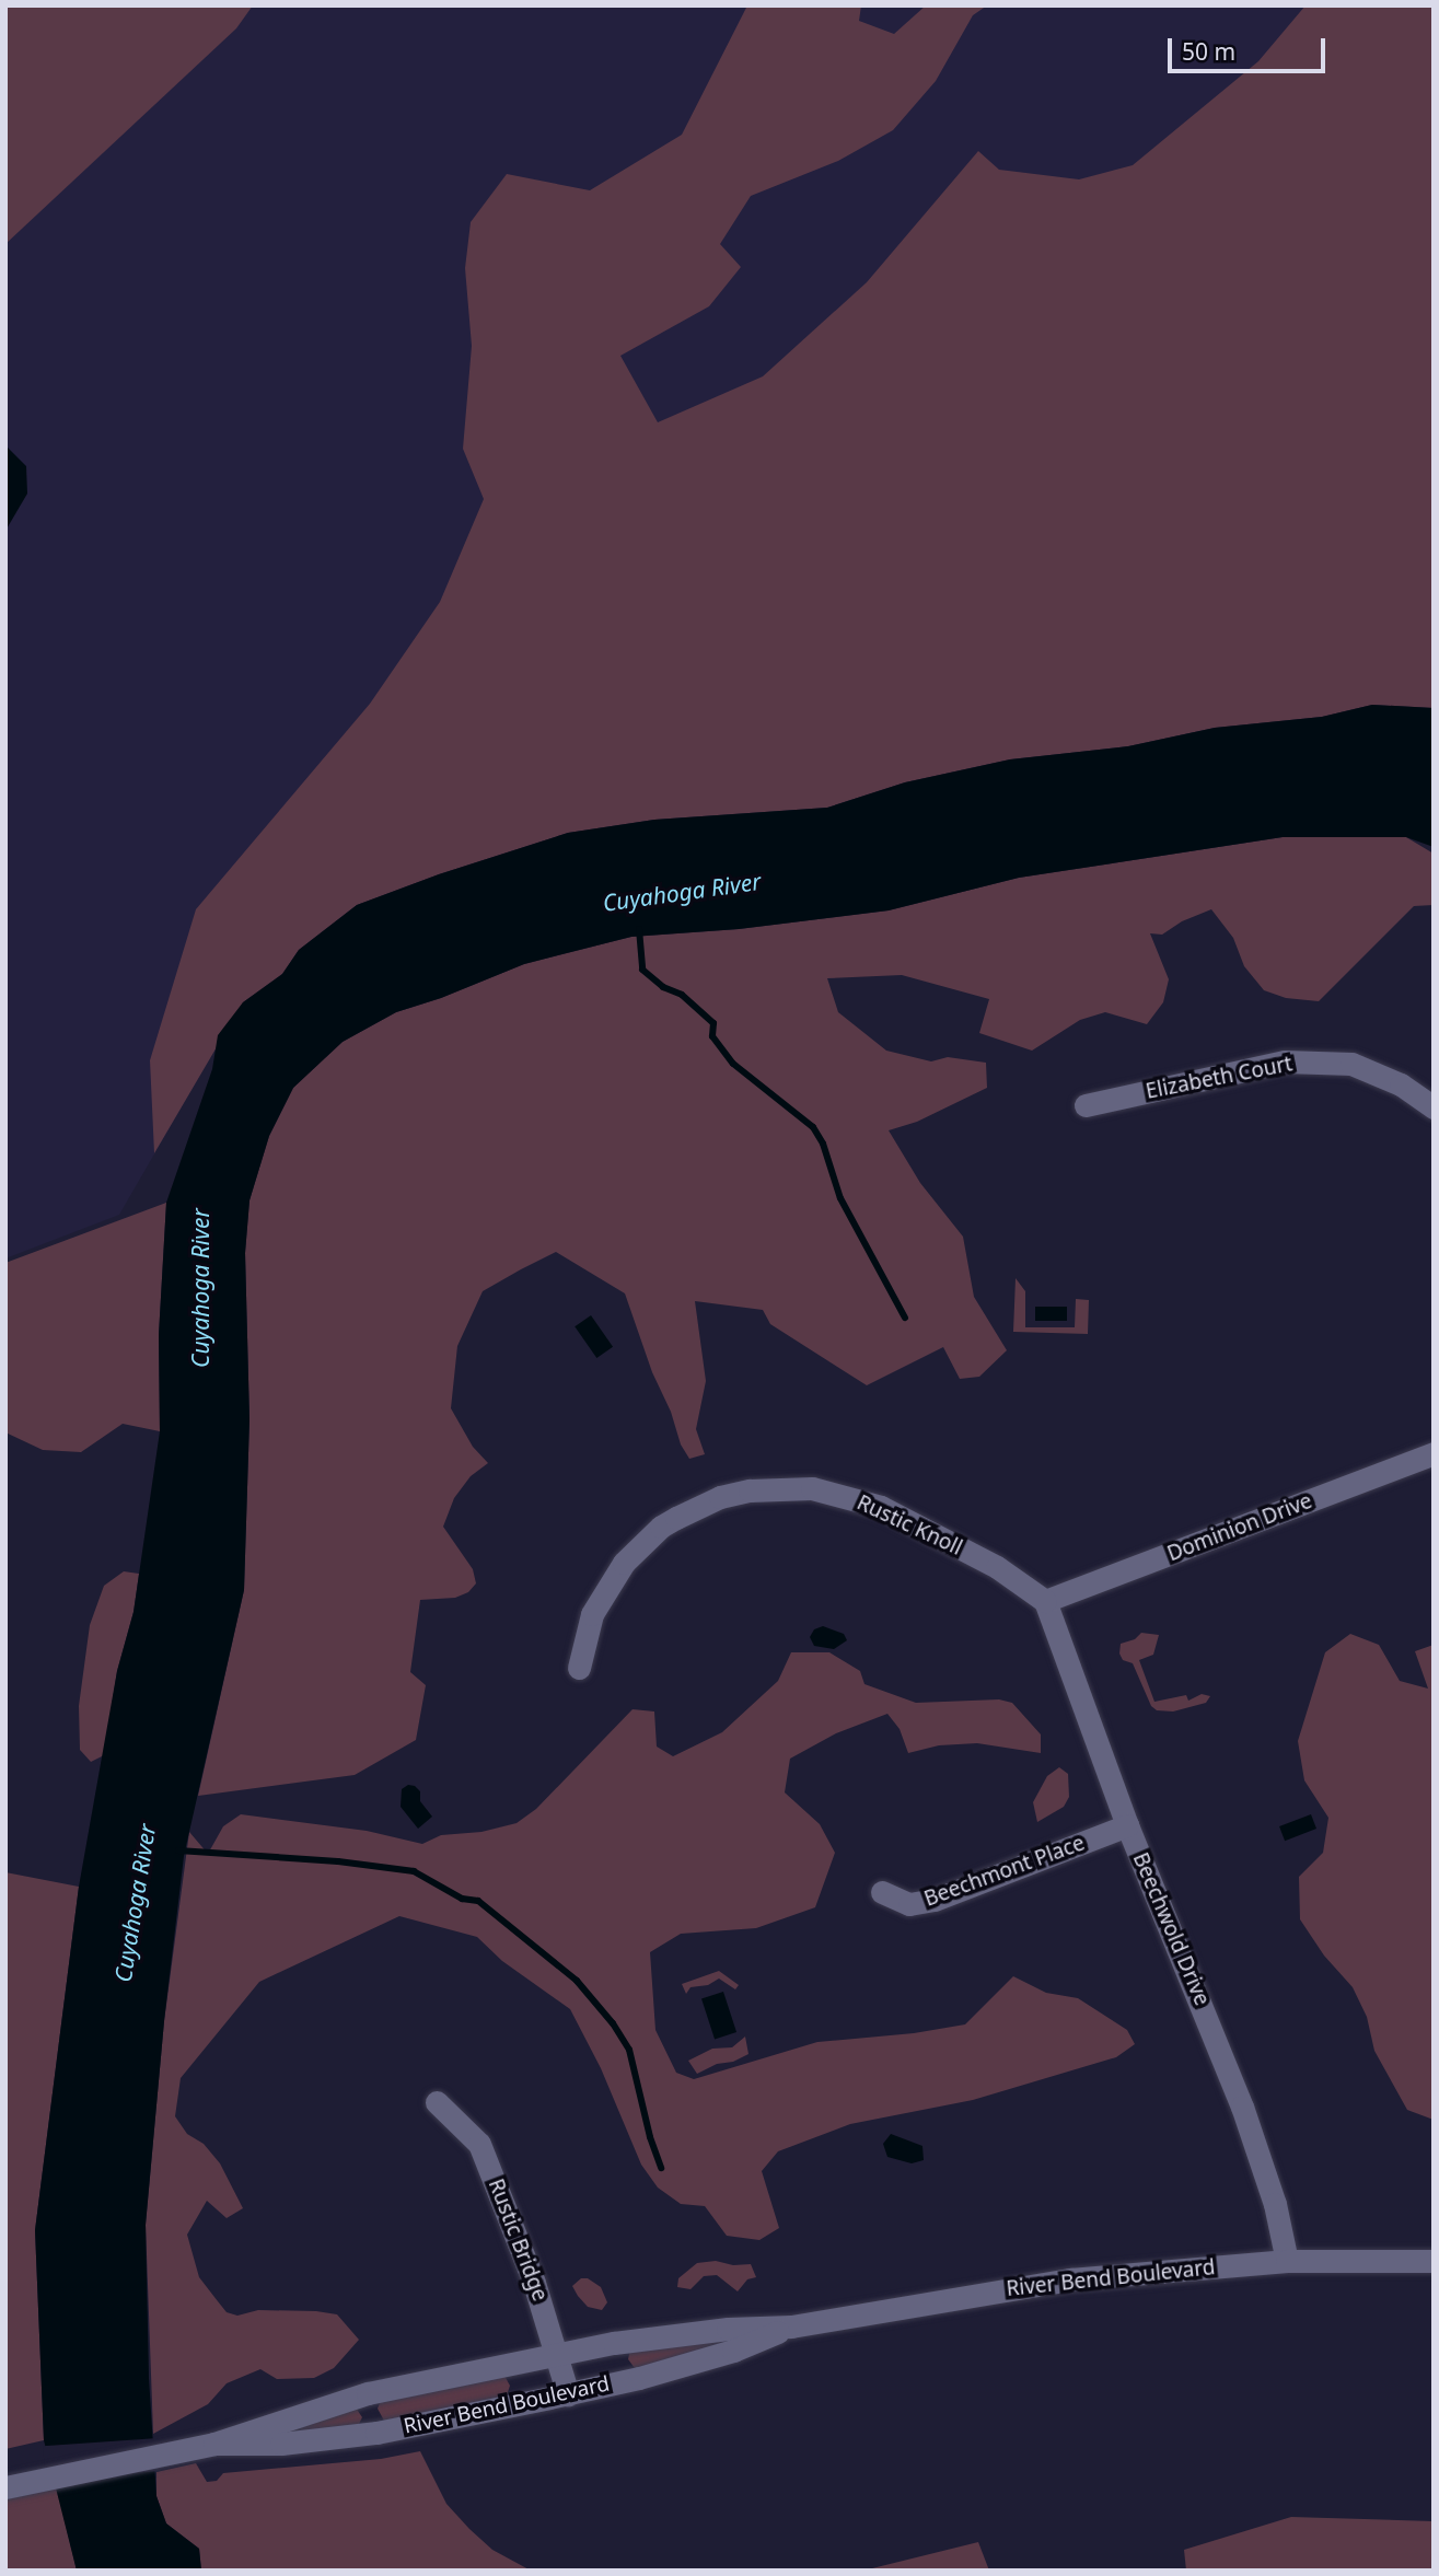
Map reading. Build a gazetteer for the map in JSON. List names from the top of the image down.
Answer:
{
  "streets": {
    "street": [
      "Elizabeth Court",
      "Rustic Knoll",
      "Dominion Drive",
      "Beechmont Place",
      "Beechwold Drive",
      "Rustic Bridge",
      "River Bend Boulevard"
    ]
  },
  "crossings": [
    ["Rustic Knoll", "Dominion Drive"],
    ["Rustic Knoll", "Beechwold Drive"],
    ["Dominion Drive", "Beechwold Drive"],
    ["Beechmont Place", "Beechwold Drive"],
    ["Beechwold Drive", "River Bend Boulevard"],
    ["Rustic Bridge", "River Bend Boulevard"]
  ],
  "water": ["Cuyahoga River"],
  "scale_bar": "50 m"
}
